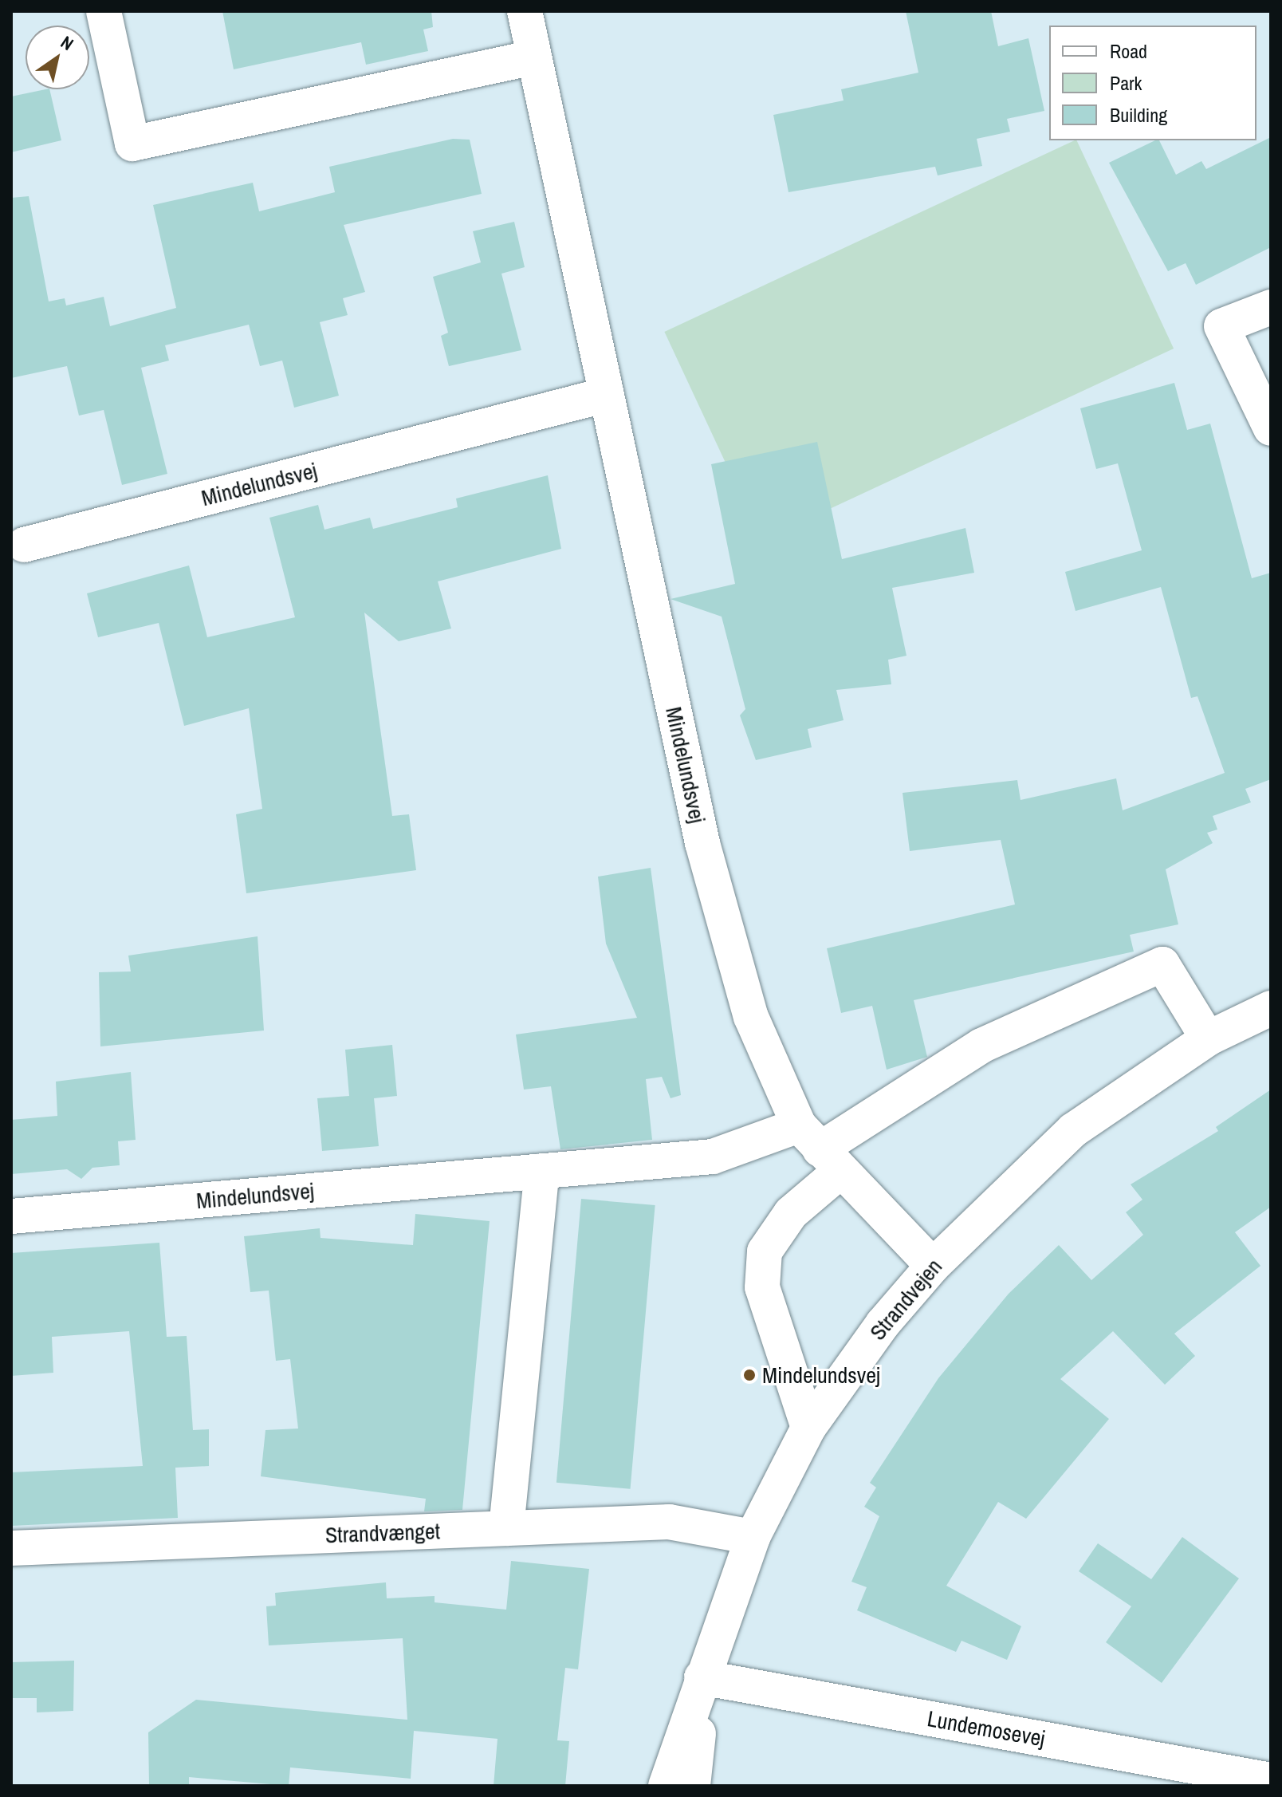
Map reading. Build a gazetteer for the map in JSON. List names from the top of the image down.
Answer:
{
  "streets": {
    "street": [
      "Mindelundsvej",
      "Strandvejen",
      "Strandvænget",
      "Lundemosevej"
    ]
  },
  "crossings": [
    ["Mindelundsvej", "Strandvejen"],
    ["Strandvejen", "Strandvænget"],
    ["Strandvejen", "Lundemosevej"]
  ],
  "places": ["Mindelundsvej"],
  "legend": ["Road", "Park", "Building"],
  "north": "top right"
}
